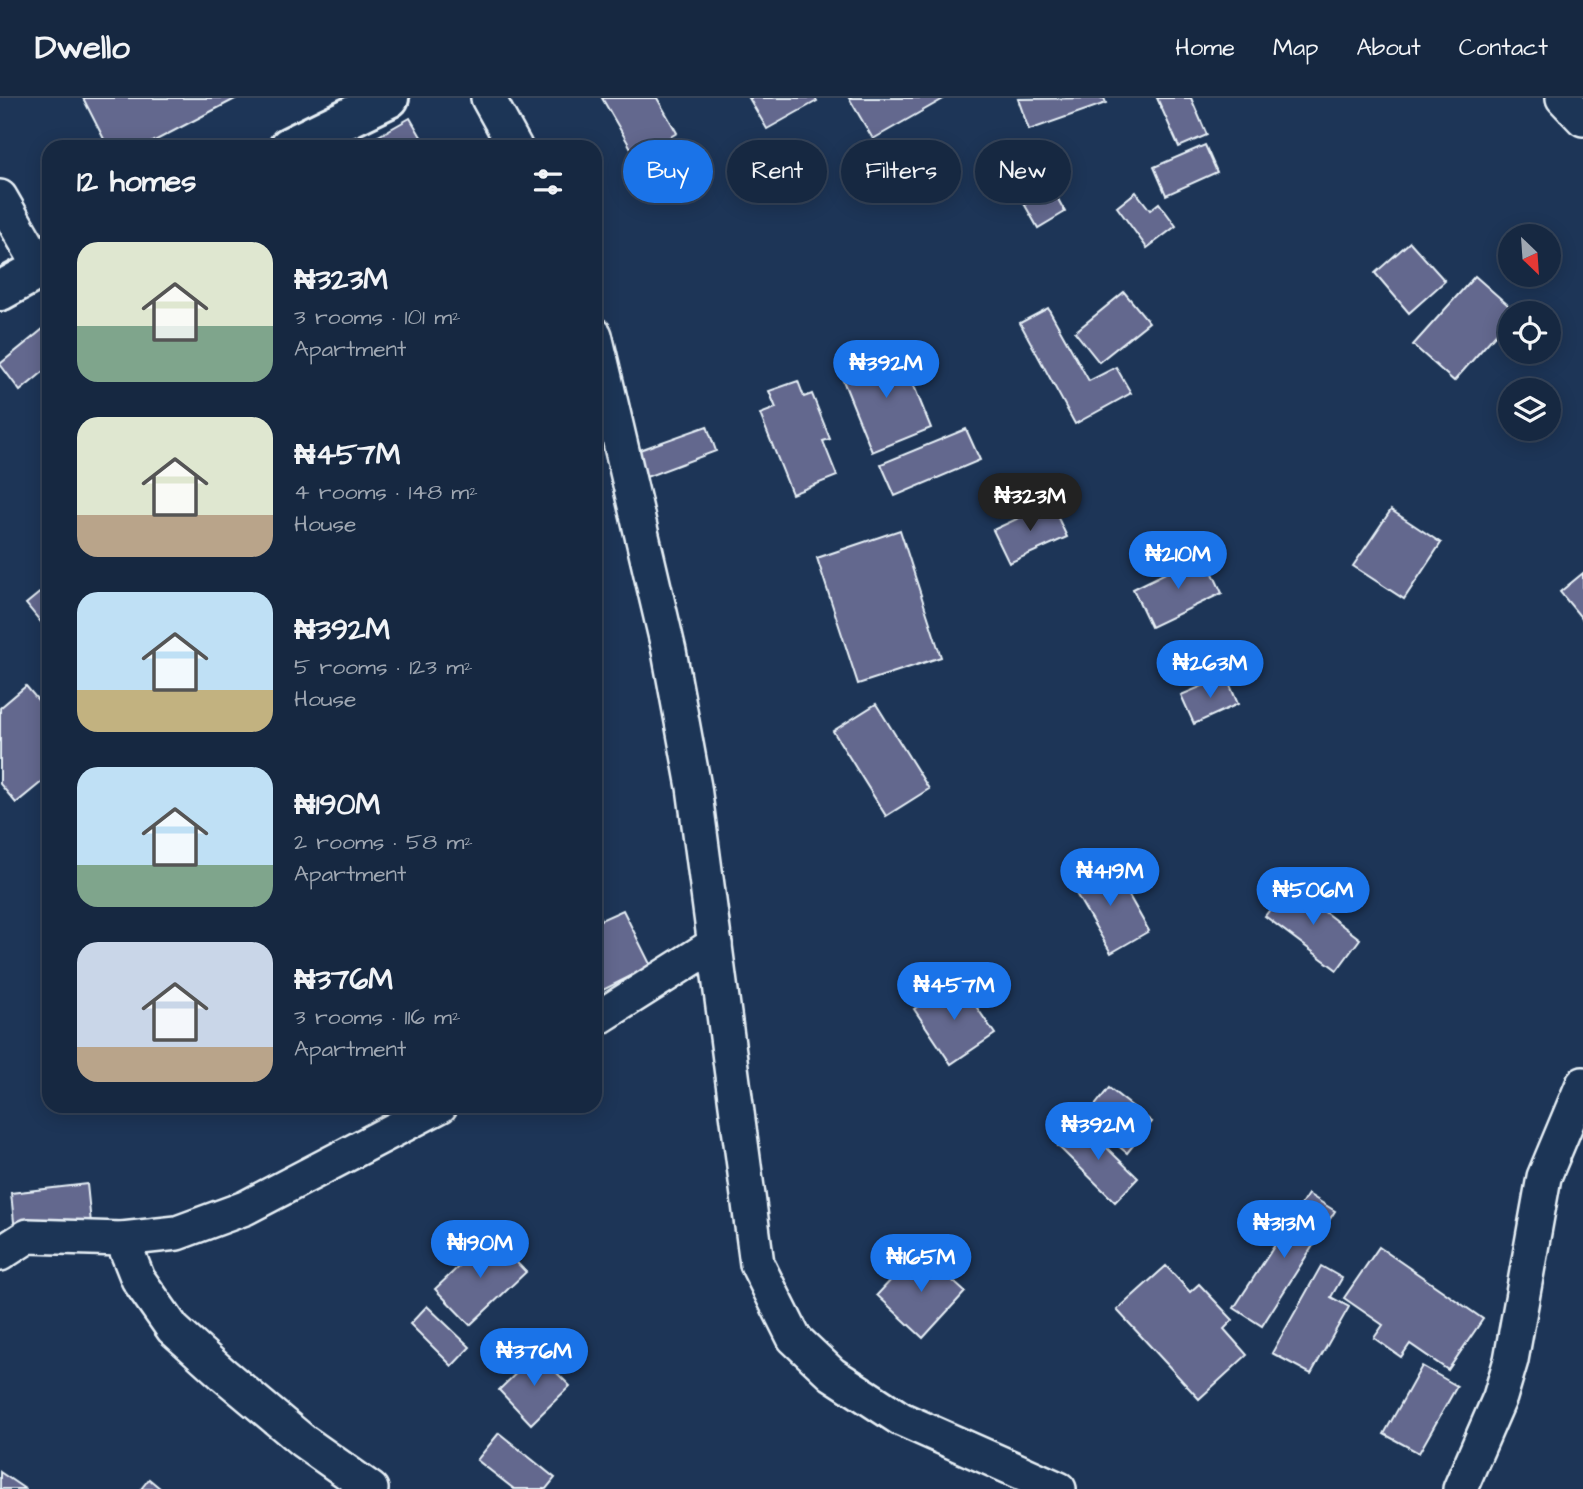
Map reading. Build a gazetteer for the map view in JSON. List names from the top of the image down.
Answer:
{
  "north": "bottom right",
  "page": {
    "header": "Dwello",
    "nav": [
      "Home",
      "Map",
      "About",
      "Contact"
    ],
    "chip": [
      "Buy",
      "Rent",
      "Filters",
      "New"
    ],
    "heading": "12 homes",
    "list": [
      {
        "name": "₦323M",
        "note": "3 rooms · 101 m² · Apartment"
      },
      {
        "name": "₦457M",
        "note": "4 rooms · 148 m² · House"
      },
      {
        "name": "₦392M",
        "note": "5 rooms · 123 m² · House"
      },
      {
        "name": "₦190M",
        "note": "2 rooms · 58 m² · Apartment"
      },
      {
        "name": "₦376M",
        "note": "3 rooms · 116 m² · Apartment"
      }
    ],
    "price": [
      "₦392M",
      "₦323M",
      "₦210M",
      "₦263M",
      "₦419M",
      "₦506M",
      "₦457M",
      "₦392M",
      "₦313M",
      "₦190M",
      "₦165M",
      "₦376M"
    ]
  }
}
